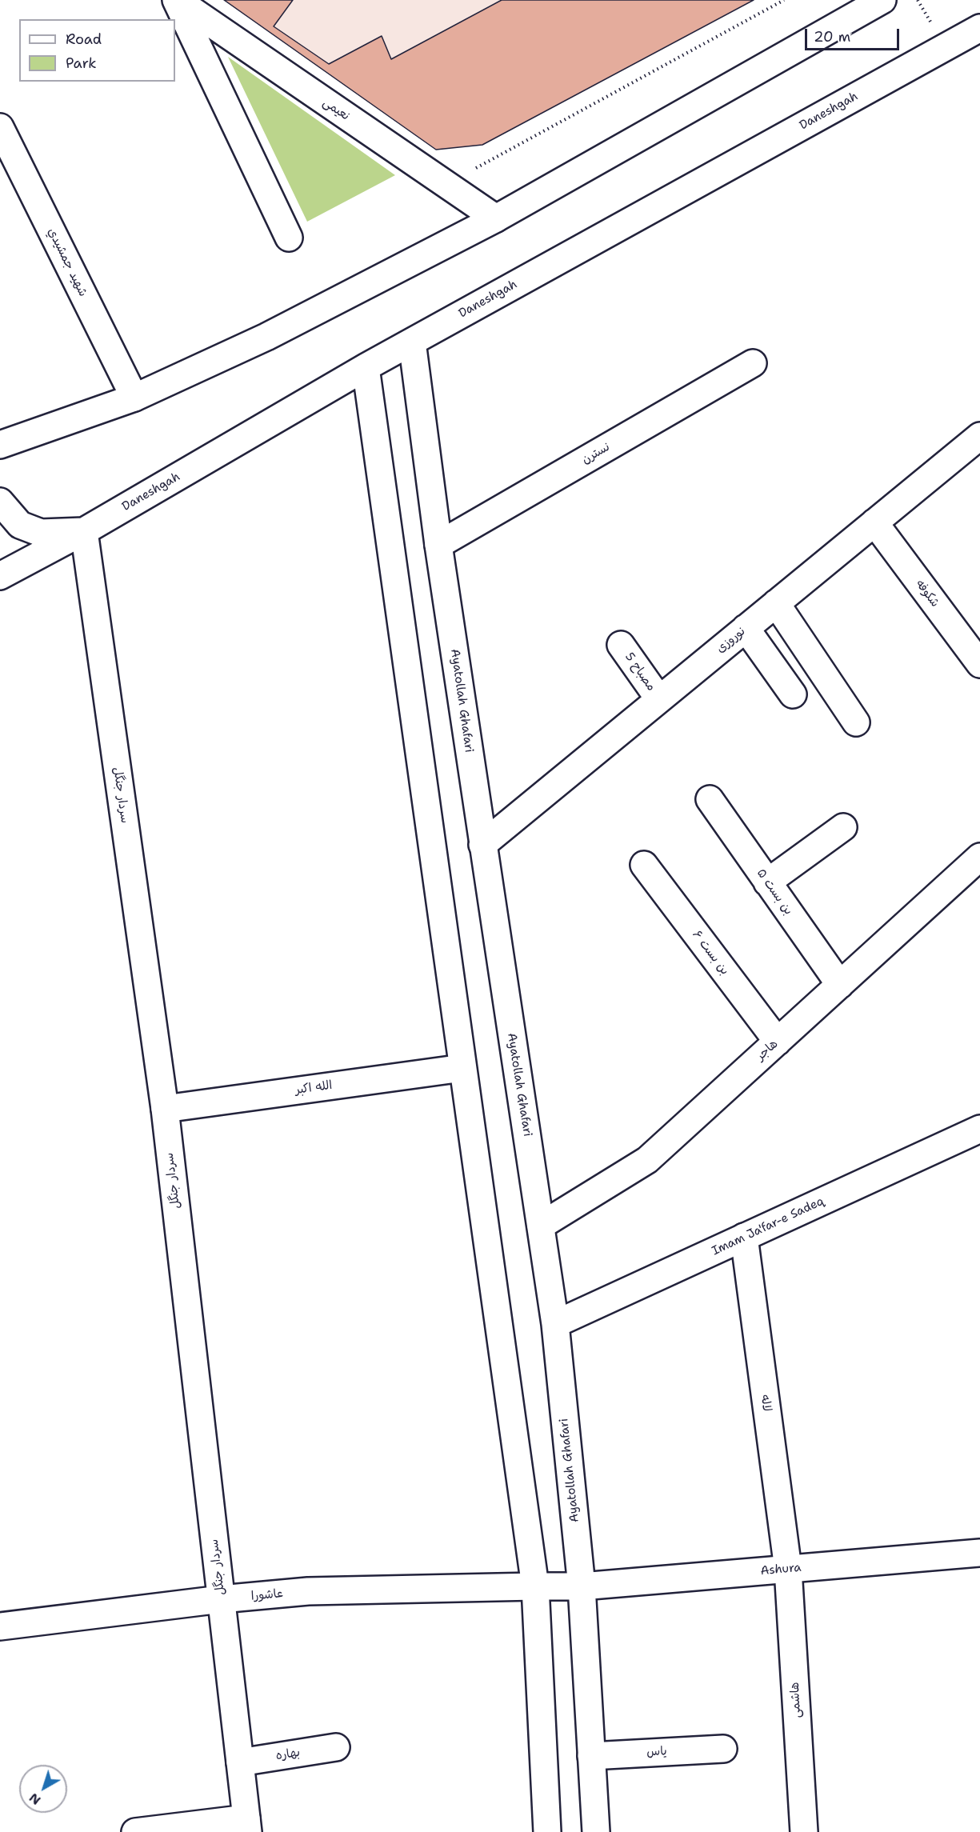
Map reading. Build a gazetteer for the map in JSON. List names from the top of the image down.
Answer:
{
  "streets": {
    "street": [
      "نعیمی",
      "Daneshgah",
      "شهيد جمشيدي",
      "نسترن",
      "شکوفه",
      "نوروزی",
      "مصباح 5",
      "Ayatollah Ghafari",
      "سردار جنگل",
      "بن بست ۵",
      "بن بست ۶",
      "هاجر",
      "الله اکبر",
      "Imam Ja'far-e Sadeq",
      "لاله",
      "Ashura",
      "عاشورا",
      "هاشمی",
      "یاس",
      "بهاره"
    ]
  },
  "crossings": [
    ["Daneshgah", "Ayatollah Ghafari"],
    ["Daneshgah", "سردار جنگل"],
    ["نسترن", "Ayatollah Ghafari"],
    ["شکوفه", "نوروزی"],
    ["نوروزی", "مصباح 5"],
    ["نوروزی", "Ayatollah Ghafari"],
    ["Ayatollah Ghafari", "هاجر"],
    ["Ayatollah Ghafari", "Imam Ja'far-e Sadeq"],
    ["Ayatollah Ghafari", "Ashura"],
    ["Ayatollah Ghafari", "یاس"],
    ["سردار جنگل", "الله اکبر"],
    ["سردار جنگل", "عاشورا"],
    ["سردار جنگل", "بهاره"],
    ["بن بست ۵", "هاجر"],
    ["بن بست ۶", "هاجر"],
    ["Imam Ja'far-e Sadeq", "لاله"],
    ["لاله", "Ashura"],
    ["لاله", "هاشمی"],
    ["Ashura", "عاشورا"],
    ["Ashura", "هاشمی"]
  ],
  "legend": ["Road", "Park"],
  "scale_bar": "20 m",
  "north": "bottom left"
}
